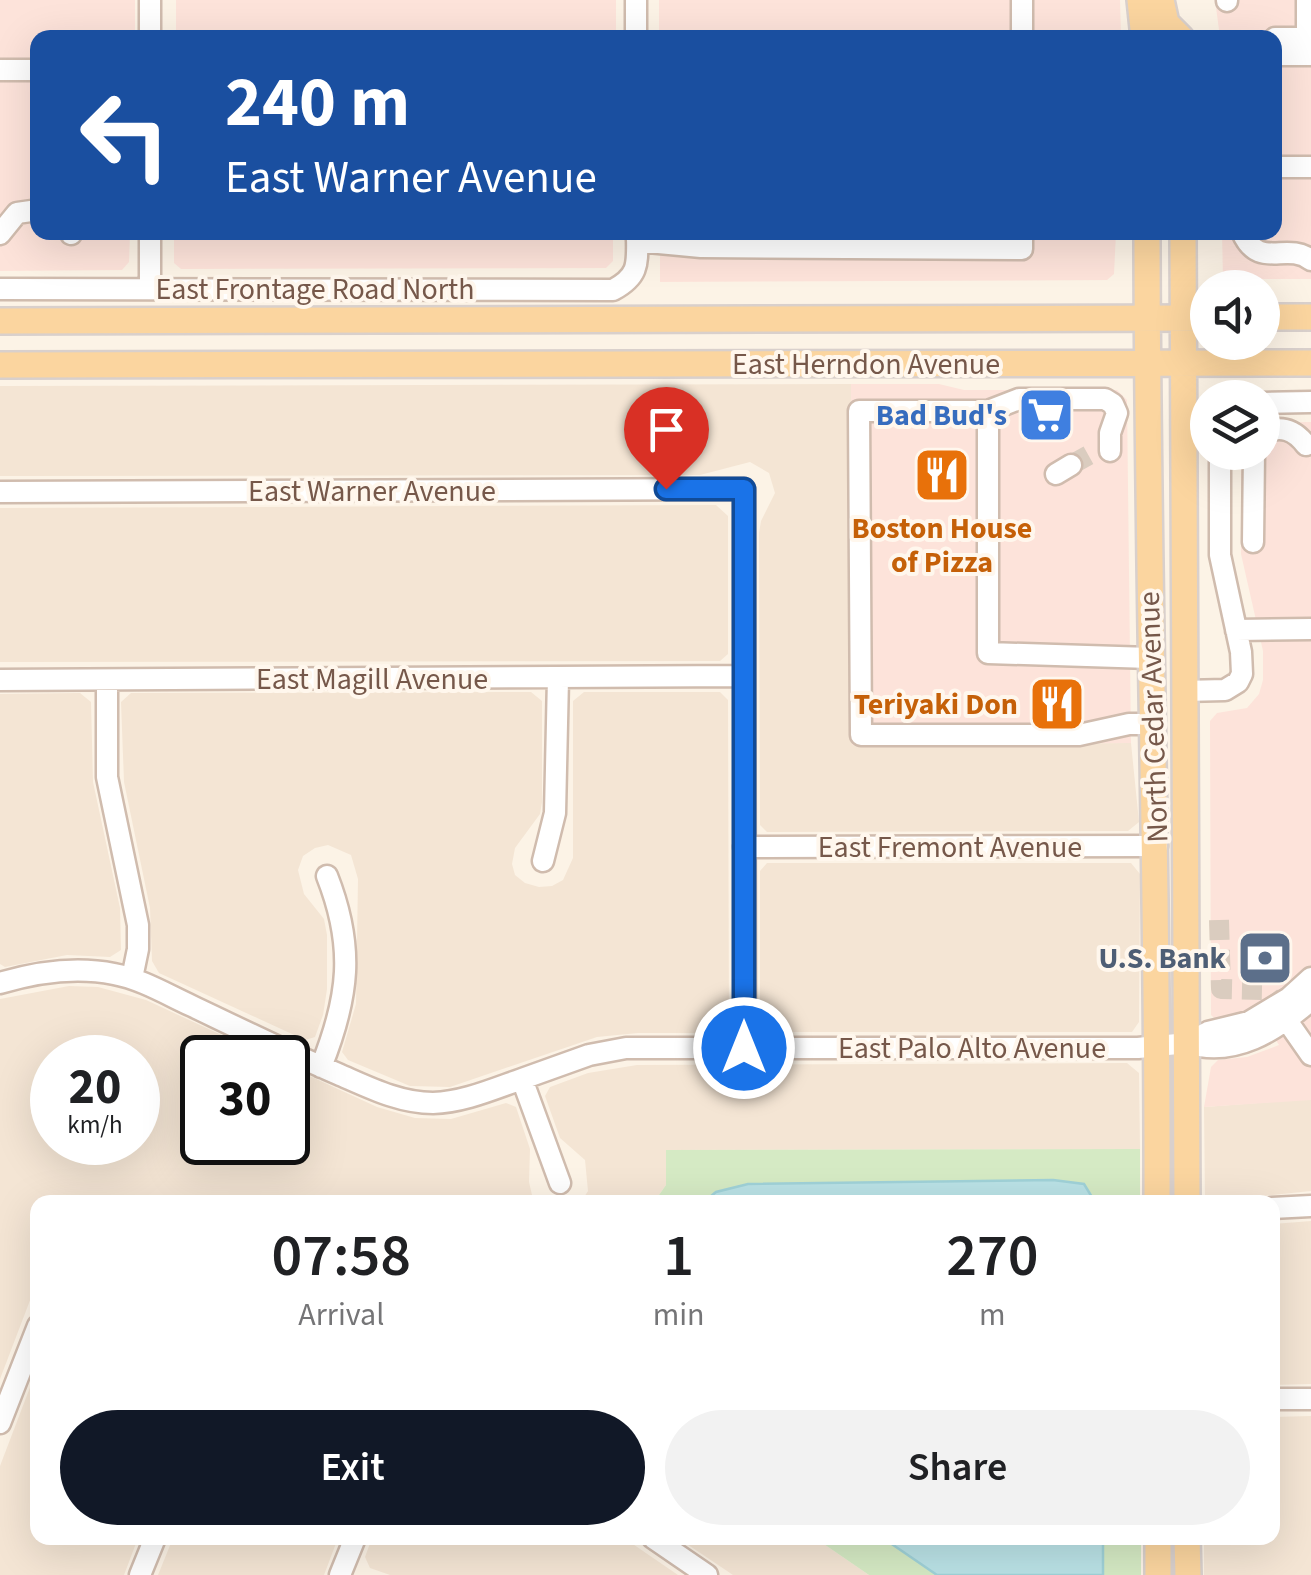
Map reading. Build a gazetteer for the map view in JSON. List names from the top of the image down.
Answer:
{
  "streets": {
    "main road": ["East Herndon Avenue", "North Cedar Avenue"],
    "street": [
      "East Frontage Road North",
      "East Warner Avenue",
      "East Magill Avenue",
      "East Fremont Avenue",
      "East Palo Alto Avenue"
    ]
  },
  "crossings": [
    ["East Herndon Avenue", "North Cedar Avenue"],
    ["East Warner Avenue", "East Magill Avenue"],
    ["North Cedar Avenue", "East Fremont Avenue"],
    ["North Cedar Avenue", "East Palo Alto Avenue"]
  ],
  "places": {
    "supermarket": ["Bad Bud's"],
    "restaurant": ["Boston House of Pizza", "Teriyaki Don"],
    "bank": ["U.S. Bank"]
  },
  "page": {
    "turn": ["240 m", "East Warner Avenue"],
    "speed": "20 km/h",
    "limit": "30",
    "eta": [
      "07:58",
      "Arrival",
      "1",
      "min",
      "270",
      "m"
    ],
    "buttons": ["Exit", "Share"]
  }
}
